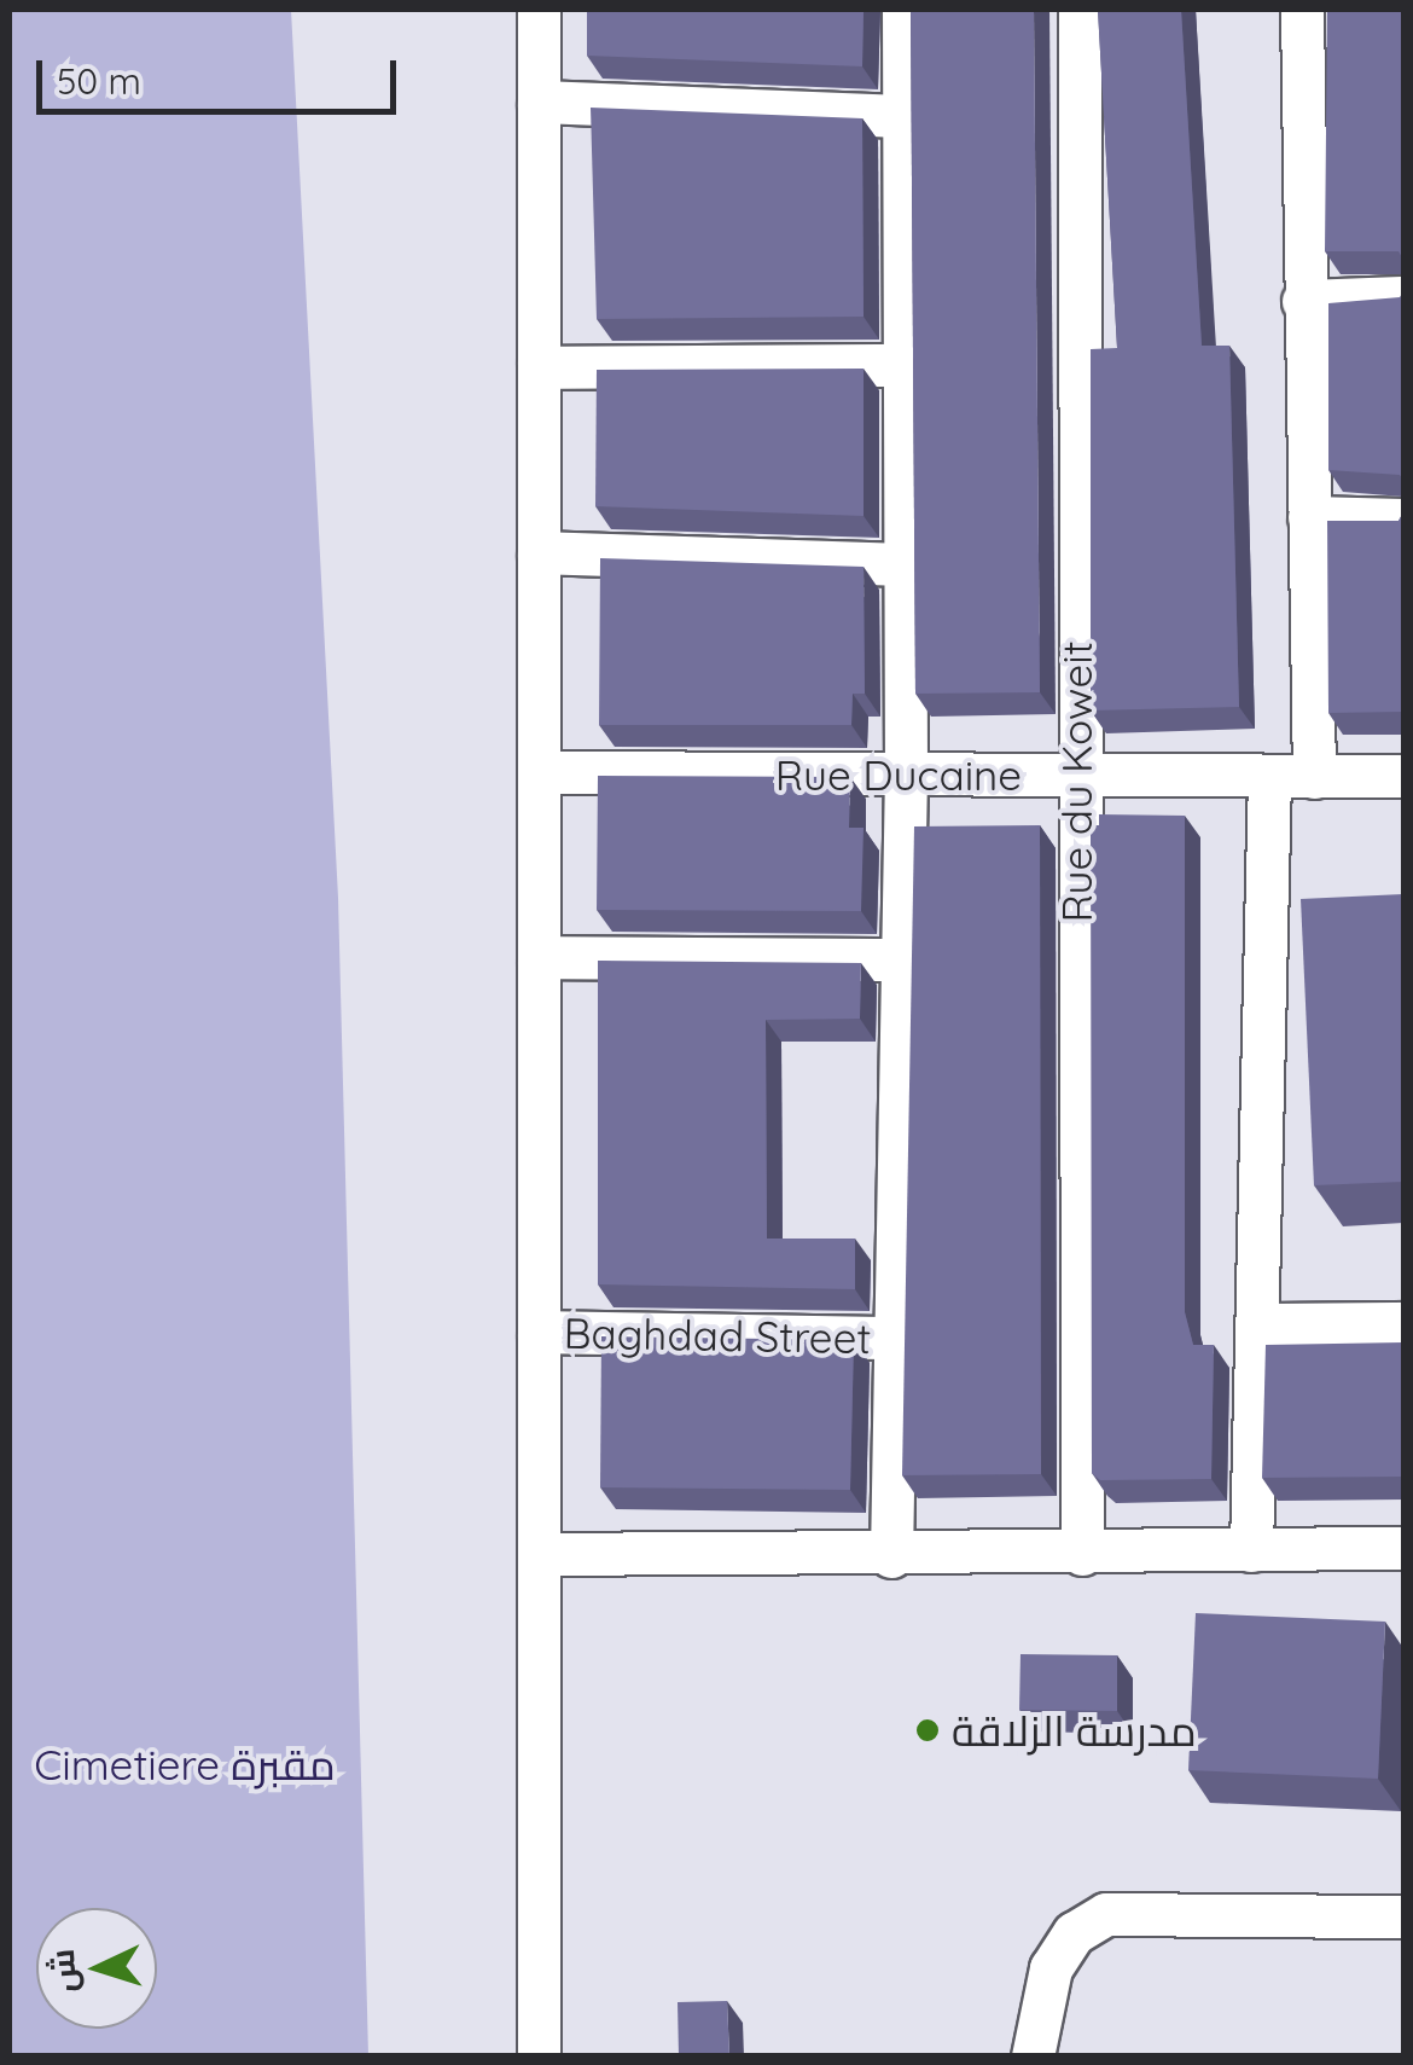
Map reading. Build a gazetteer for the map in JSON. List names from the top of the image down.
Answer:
{
  "streets": {
    "street": ["Rue Ducaine", "Rue du Koweit", "Baghdad Street"]
  },
  "crossings": [
    ["Rue Ducaine", "Rue du Koweit"]
  ],
  "parks": ["Cimetiere مقبرة"],
  "places": ["مدرسة الزلاقة"],
  "scale_bar": "50 m",
  "north": "left"
}
